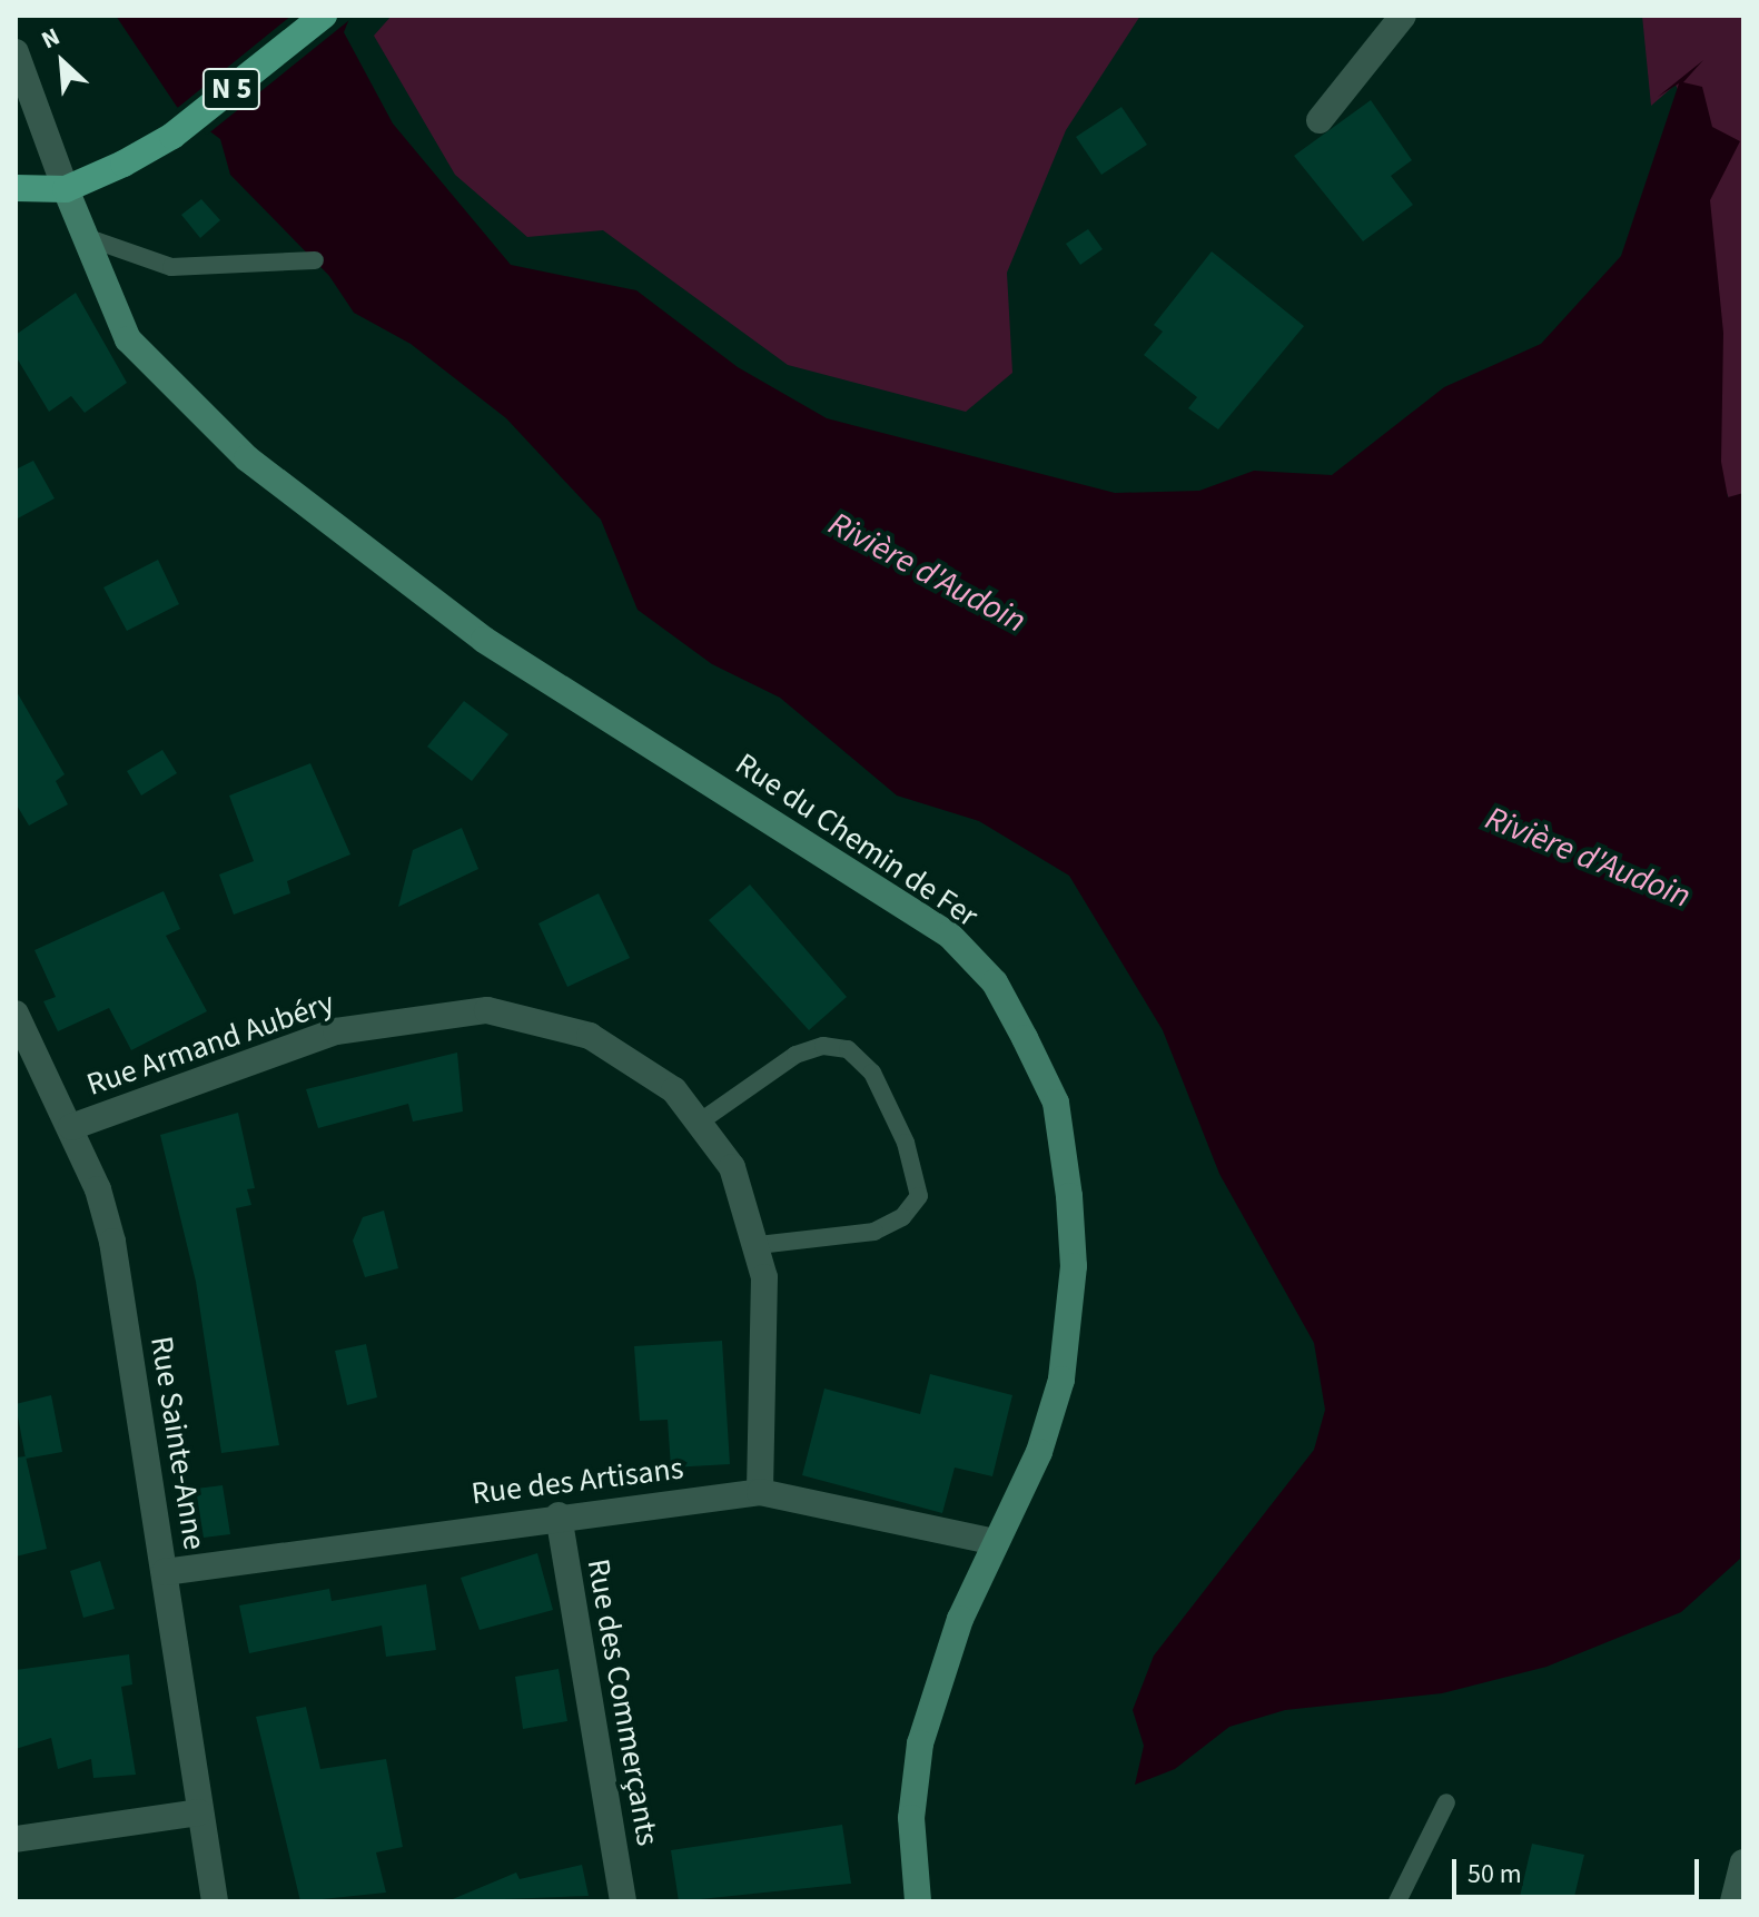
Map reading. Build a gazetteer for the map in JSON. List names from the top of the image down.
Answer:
{
  "streets": {
    "main road": ["N 5", "Rue du Chemin de Fer"],
    "street": [
      "Rue Armand Aubéry",
      "Rue Sainte-Anne",
      "Rue des Artisans",
      "Rue des Commerçants"
    ]
  },
  "crossings": [
    ["N 5", "Rue du Chemin de Fer"],
    ["Rue du Chemin de Fer", "Rue des Artisans"],
    ["Rue Armand Aubéry", "Rue Sainte-Anne"],
    ["Rue Armand Aubéry", "Rue des Artisans"],
    ["Rue Sainte-Anne", "Rue des Artisans"],
    ["Rue des Artisans", "Rue des Commerçants"]
  ],
  "water": ["Rivière d'Audoin"],
  "scale_bar": "50 m",
  "north": "top left"
}
